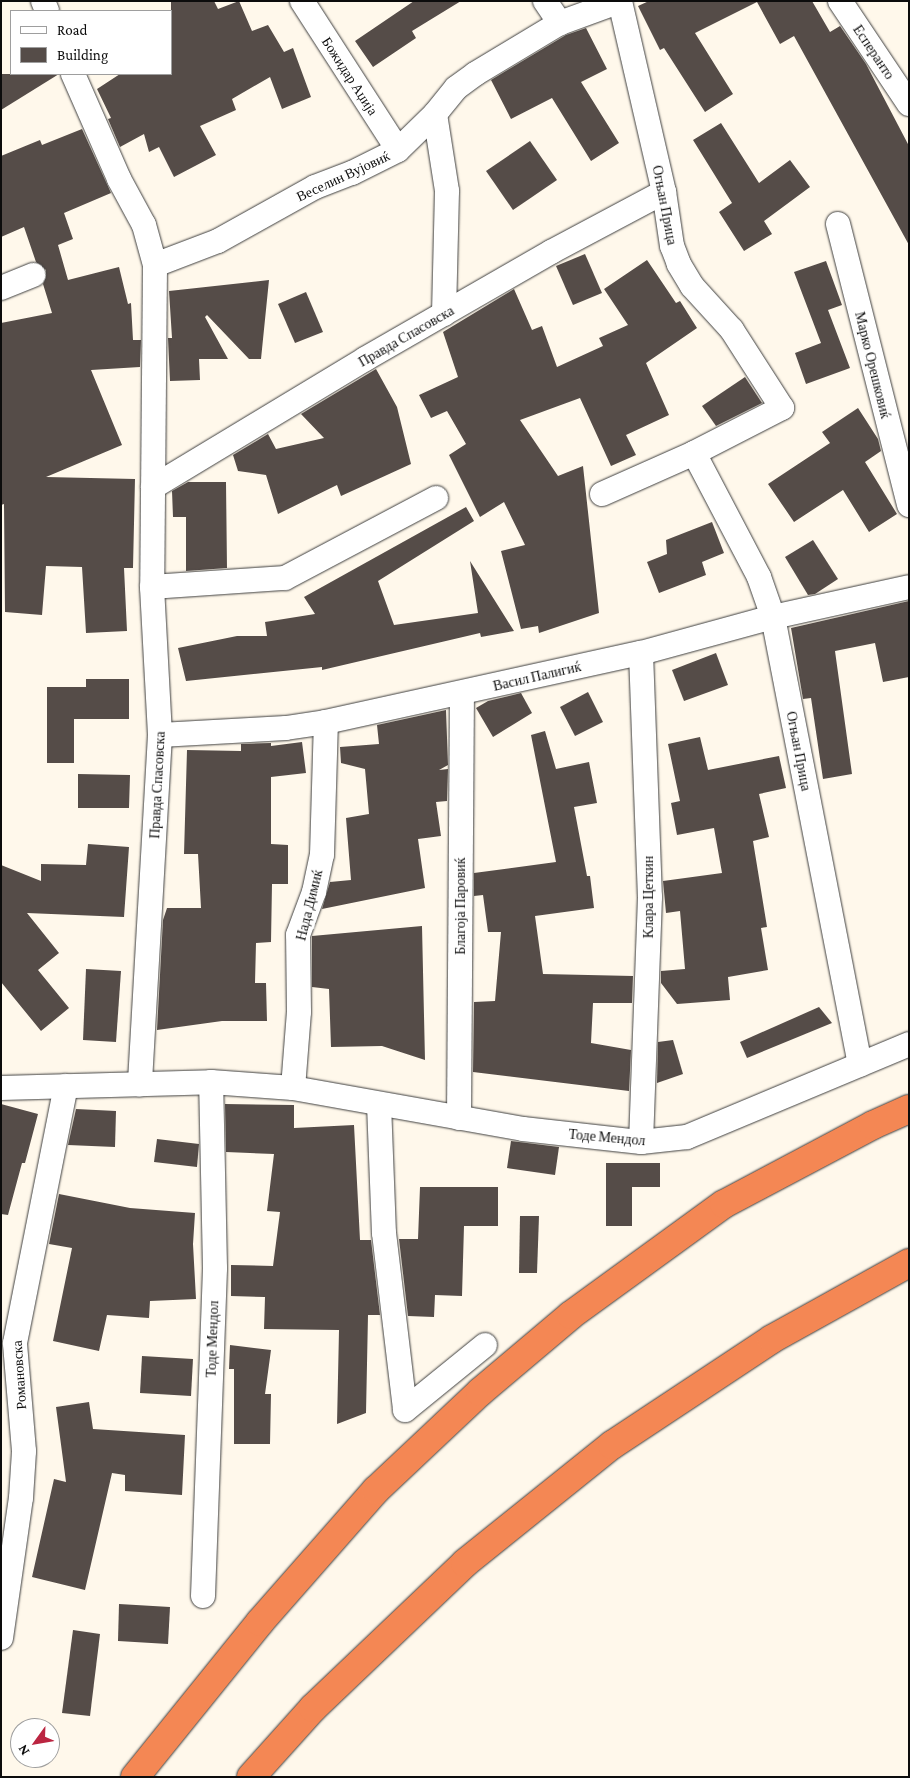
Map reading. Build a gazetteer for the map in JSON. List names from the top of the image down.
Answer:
{
  "streets": {
    "street": [
      "Есперанто",
      "Божидар Аџија",
      "Веселин Вујовиќ",
      "Огњан Прица",
      "Правда Спасовска",
      "Марко Орешковиќ",
      "Васил Палигиќ",
      "Клара Цеткин",
      "Нада Димиќ",
      "Благоја Паровиќ",
      "Тоде Мендол",
      "Романовска"
    ]
  },
  "crossings": [
    ["Божидар Аџија", "Веселин Вујовиќ"],
    ["Веселин Вујовиќ", "Огњан Прица"],
    ["Веселин Вујовиќ", "Правда Спасовска"],
    ["Огњан Прица", "Правда Спасовска"],
    ["Огњан Прица", "Васил Палигиќ"],
    ["Огњан Прица", "Тоде Мендол"],
    ["Правда Спасовска", "Васил Палигиќ"],
    ["Правда Спасовска", "Тоде Мендол"],
    ["Васил Палигиќ", "Клара Цеткин"],
    ["Васил Палигиќ", "Нада Димиќ"],
    ["Васил Палигиќ", "Благоја Паровиќ"],
    ["Клара Цеткин", "Тоде Мендол"],
    ["Нада Димиќ", "Тоде Мендол"],
    ["Благоја Паровиќ", "Тоде Мендол"],
    ["Тоде Мендол", "Романовска"]
  ],
  "legend": ["Road", "Building"],
  "north": "bottom left"
}
